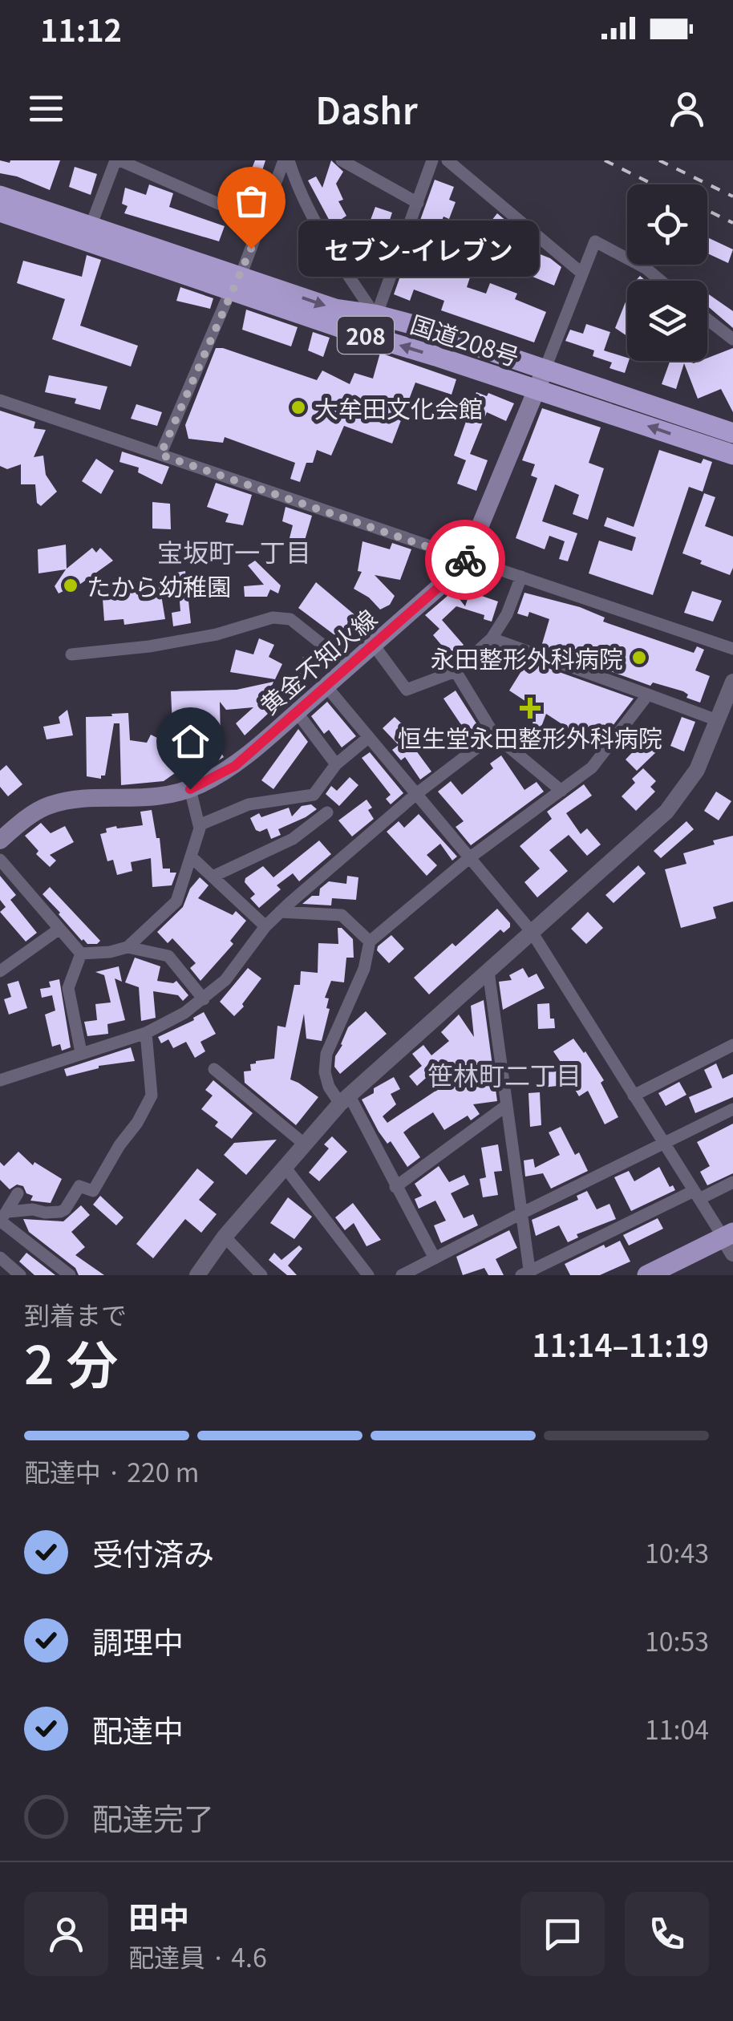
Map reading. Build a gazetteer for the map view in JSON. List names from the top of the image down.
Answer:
{
  "streets": {
    "highway": ["208", "国道208号"],
    "main road": ["黄金不知火線"]
  },
  "crossings": [
    ["国道208号", "黄金不知火線"]
  ],
  "districts": ["宝坂町一丁目", "笹林町二丁目"],
  "places": {
    "other": [
      "セブン-イレブン",
      "大牟田文化会館",
      "たから幼稚園",
      "永田整形外科病院"
    ],
    "health": ["恒生堂永田整形外科病院"]
  },
  "page": {
    "status": "11:12",
    "header": "Dashr",
    "bubble": "セブン-イレブン",
    "heading": ["2 分", "到着まで", "11:14–11:19"],
    "panel": ["田中", "配達員 · 4.6"],
    "bar": "配達中 · 220 m",
    "list": [
      ["受付済み", "10:43"],
      ["調理中", "10:53"],
      ["配達中", "11:04"],
      "配達完了"
    ]
  }
}
